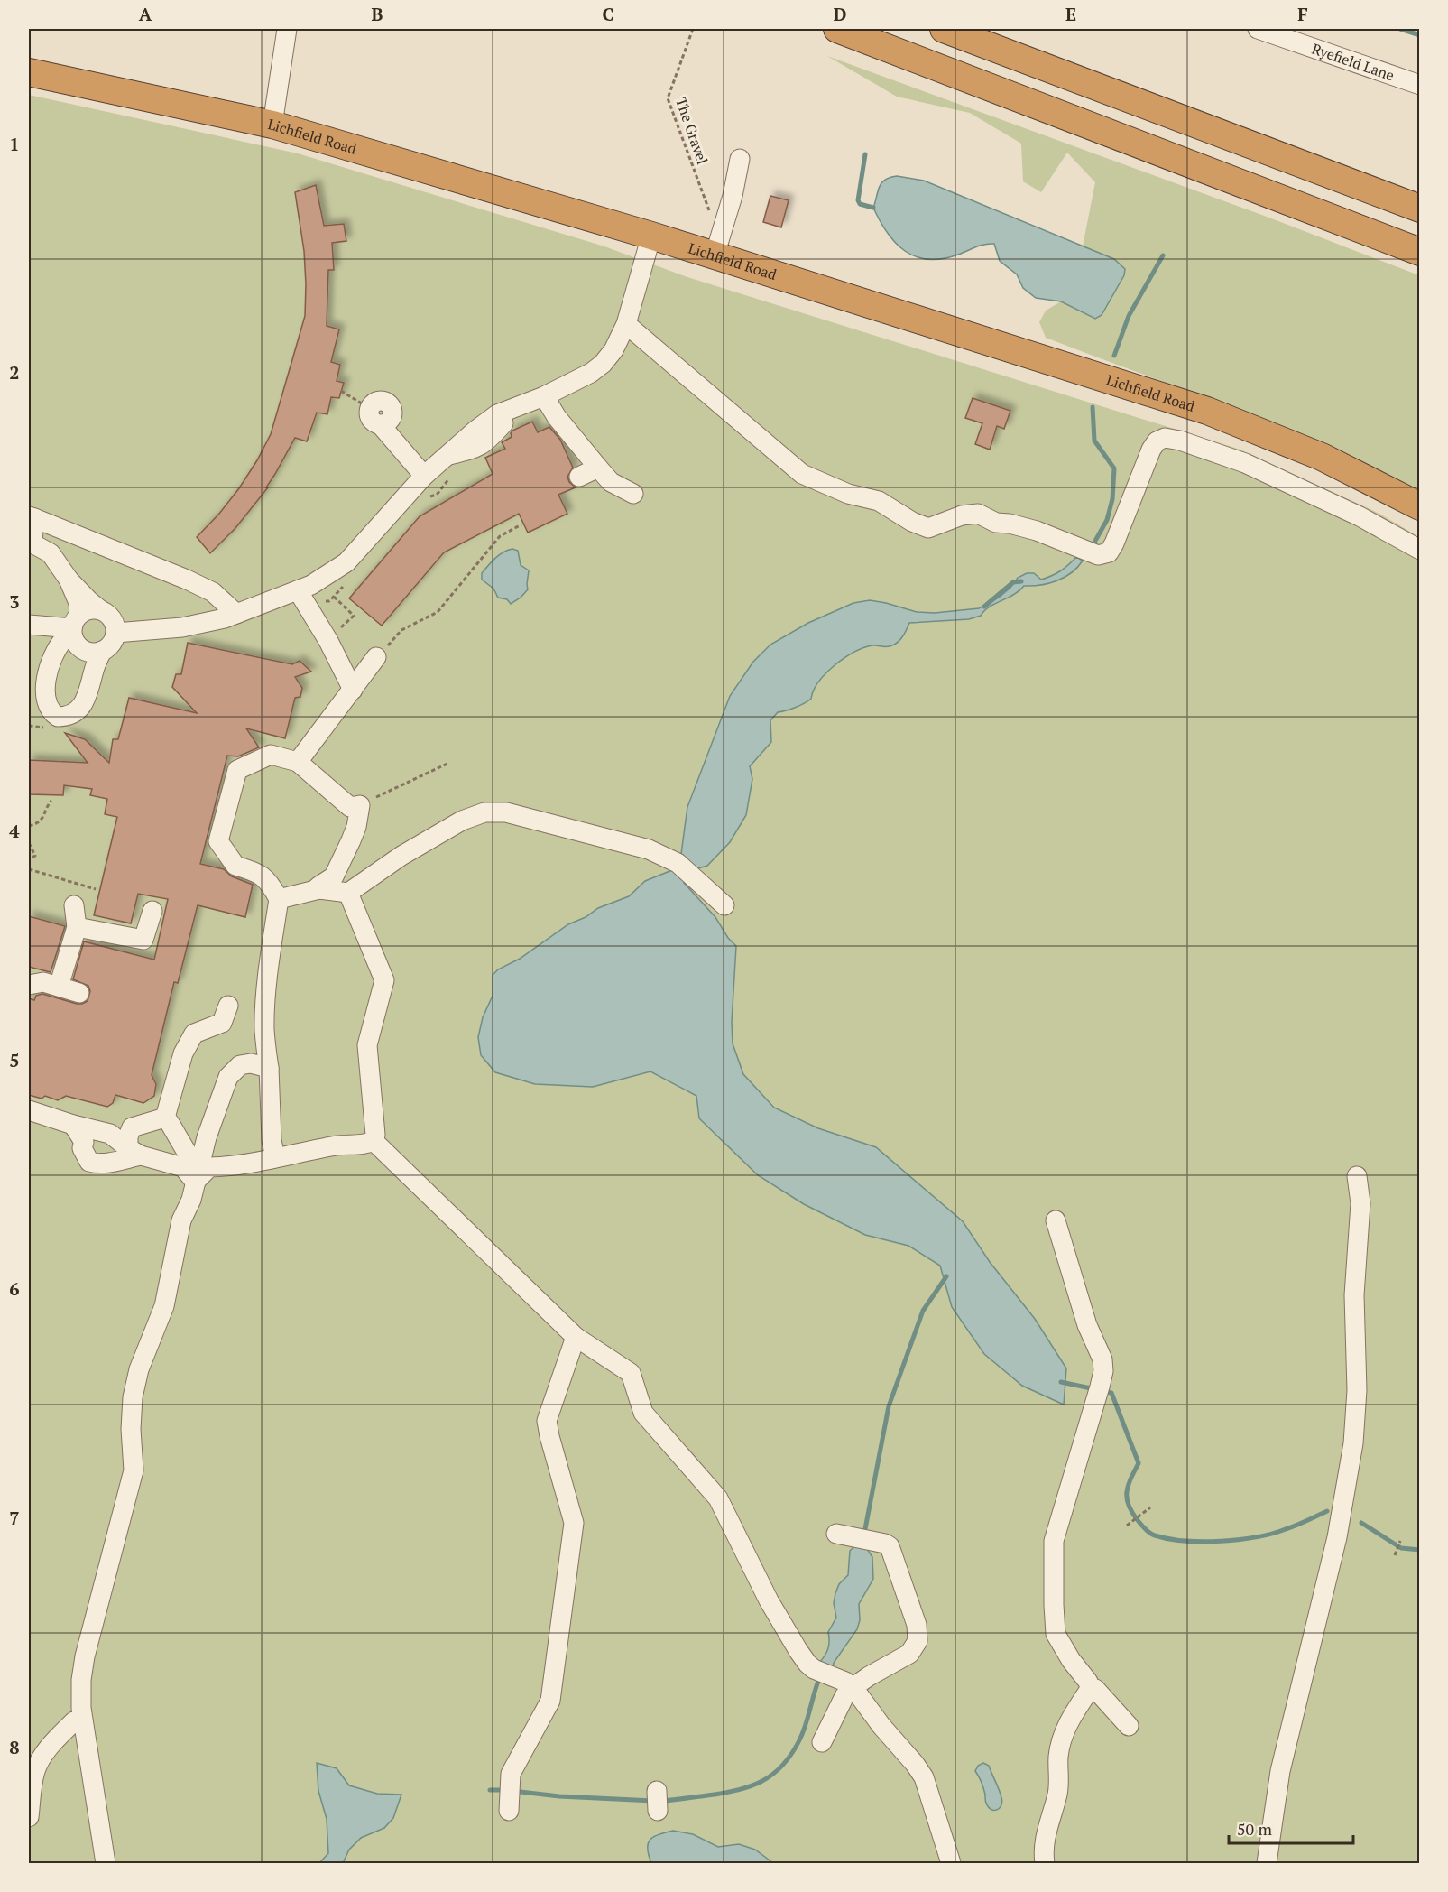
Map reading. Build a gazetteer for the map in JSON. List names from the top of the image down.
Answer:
{
  "streets": {
    "highway": ["Lichfield Road"],
    "street": ["Ryefield Lane"],
    "path": ["The Gravel"]
  },
  "crossings": [
    ["The Gravel", "Lichfield Road"]
  ],
  "scale_bar": "50 m",
  "grid": {
    "columns": [
      "A",
      "B",
      "C",
      "D",
      "E",
      "F"
    ],
    "rows": [
      "1",
      "2",
      "3",
      "4",
      "5",
      "6",
      "7",
      "8"
    ]
  }
}
